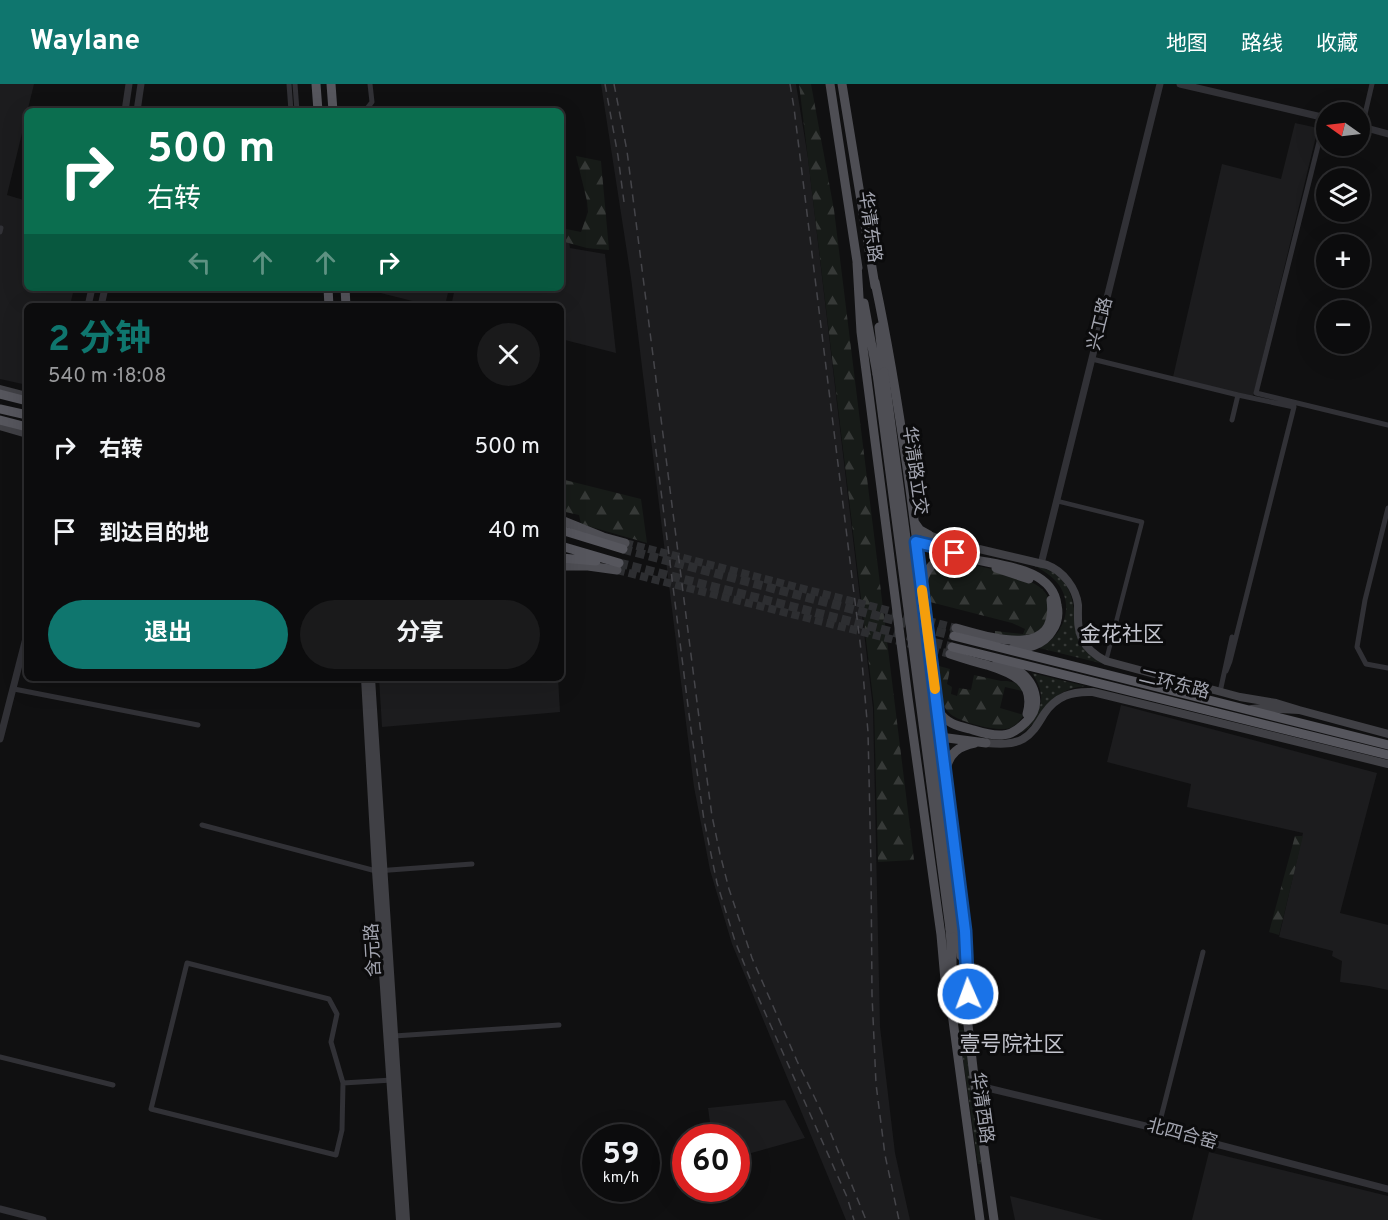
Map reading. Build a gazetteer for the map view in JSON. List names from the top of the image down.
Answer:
{
  "streets": {
    "highway": ["二环东路"],
    "main road": [
      "华清东路",
      "华清路立交",
      "含元路",
      "华清西路"
    ],
    "street": ["兴工路", "北四合窑"]
  },
  "crossings": [
    ["华清东路", "华清路立交"],
    ["华清路立交", "华清西路"],
    ["华清西路", "北四合窑"]
  ],
  "districts": ["金花社区", "壹号院社区"],
  "north": "left",
  "page": {
    "header": "Waylane",
    "nav": ["地图", "路线", "收藏"],
    "map_buttons": ["+", "−"],
    "turn": ["500 m", "右转"],
    "heading": ["2 分钟", "540 m · 18:08"],
    "list": [
      {
        "name": "右转",
        "value": "500 m"
      },
      {
        "name": "到达目的地",
        "value": "40 m"
      }
    ],
    "buttons": ["退出", "分享"],
    "speed": "59 km/h",
    "limit": "60"
  }
}
